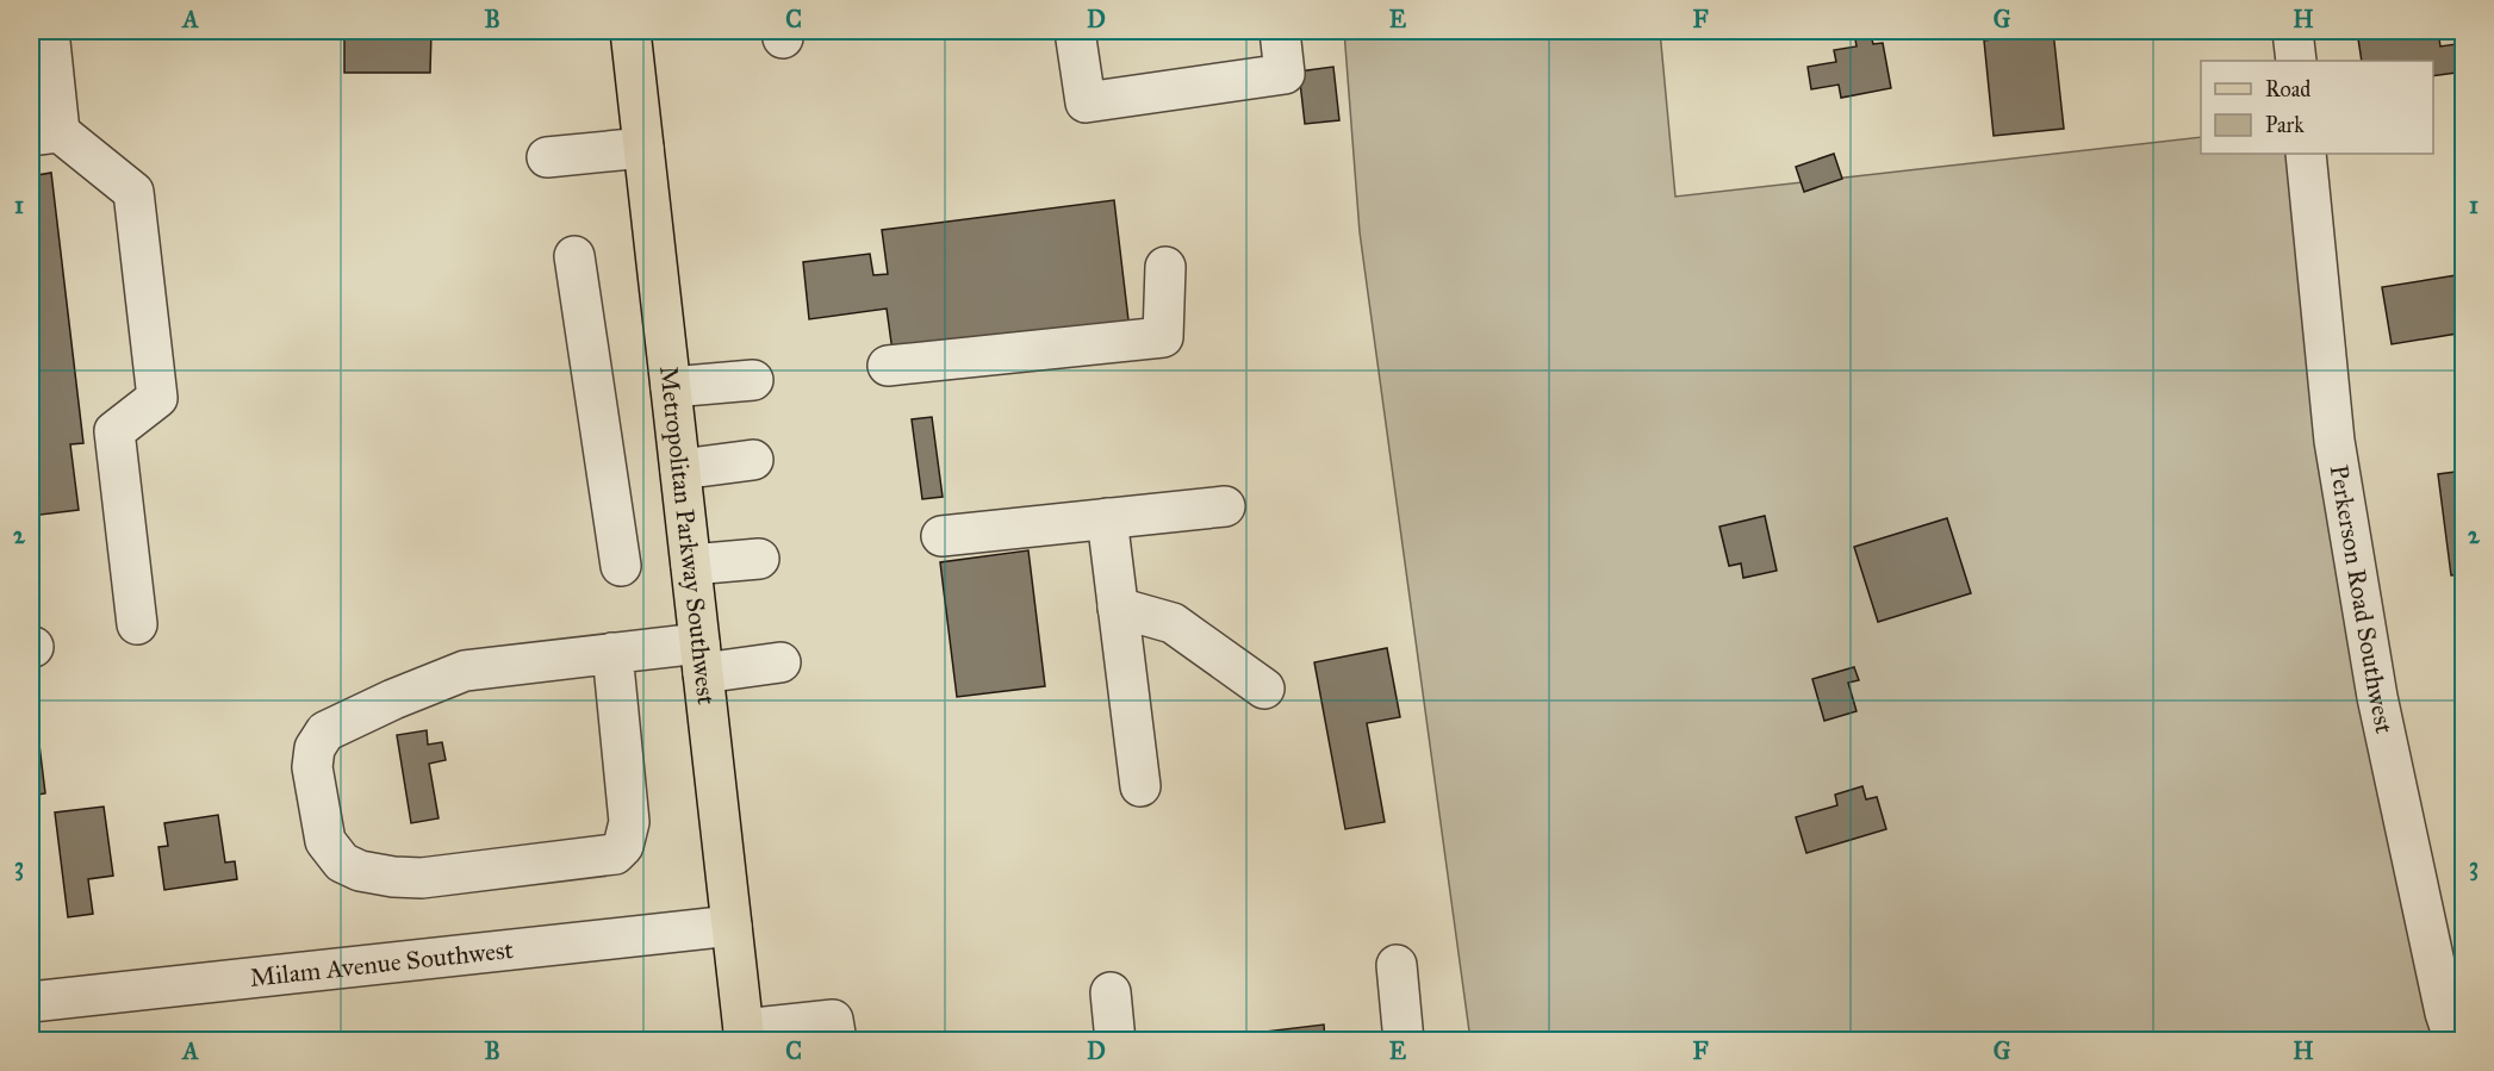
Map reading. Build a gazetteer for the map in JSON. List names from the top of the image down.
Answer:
{
  "streets": {
    "main road": ["Metropolitan Parkway Southwest"],
    "street": ["Perkerson Road Southwest", "Milam Avenue Southwest"]
  },
  "crossings": [
    ["Metropolitan Parkway Southwest", "Milam Avenue Southwest"]
  ],
  "legend": ["Road", "Park"],
  "grid": {
    "columns": [
      "A",
      "B",
      "C",
      "D",
      "E",
      "F",
      "G",
      "H"
    ],
    "rows": ["1", "2", "3"]
  }
}
